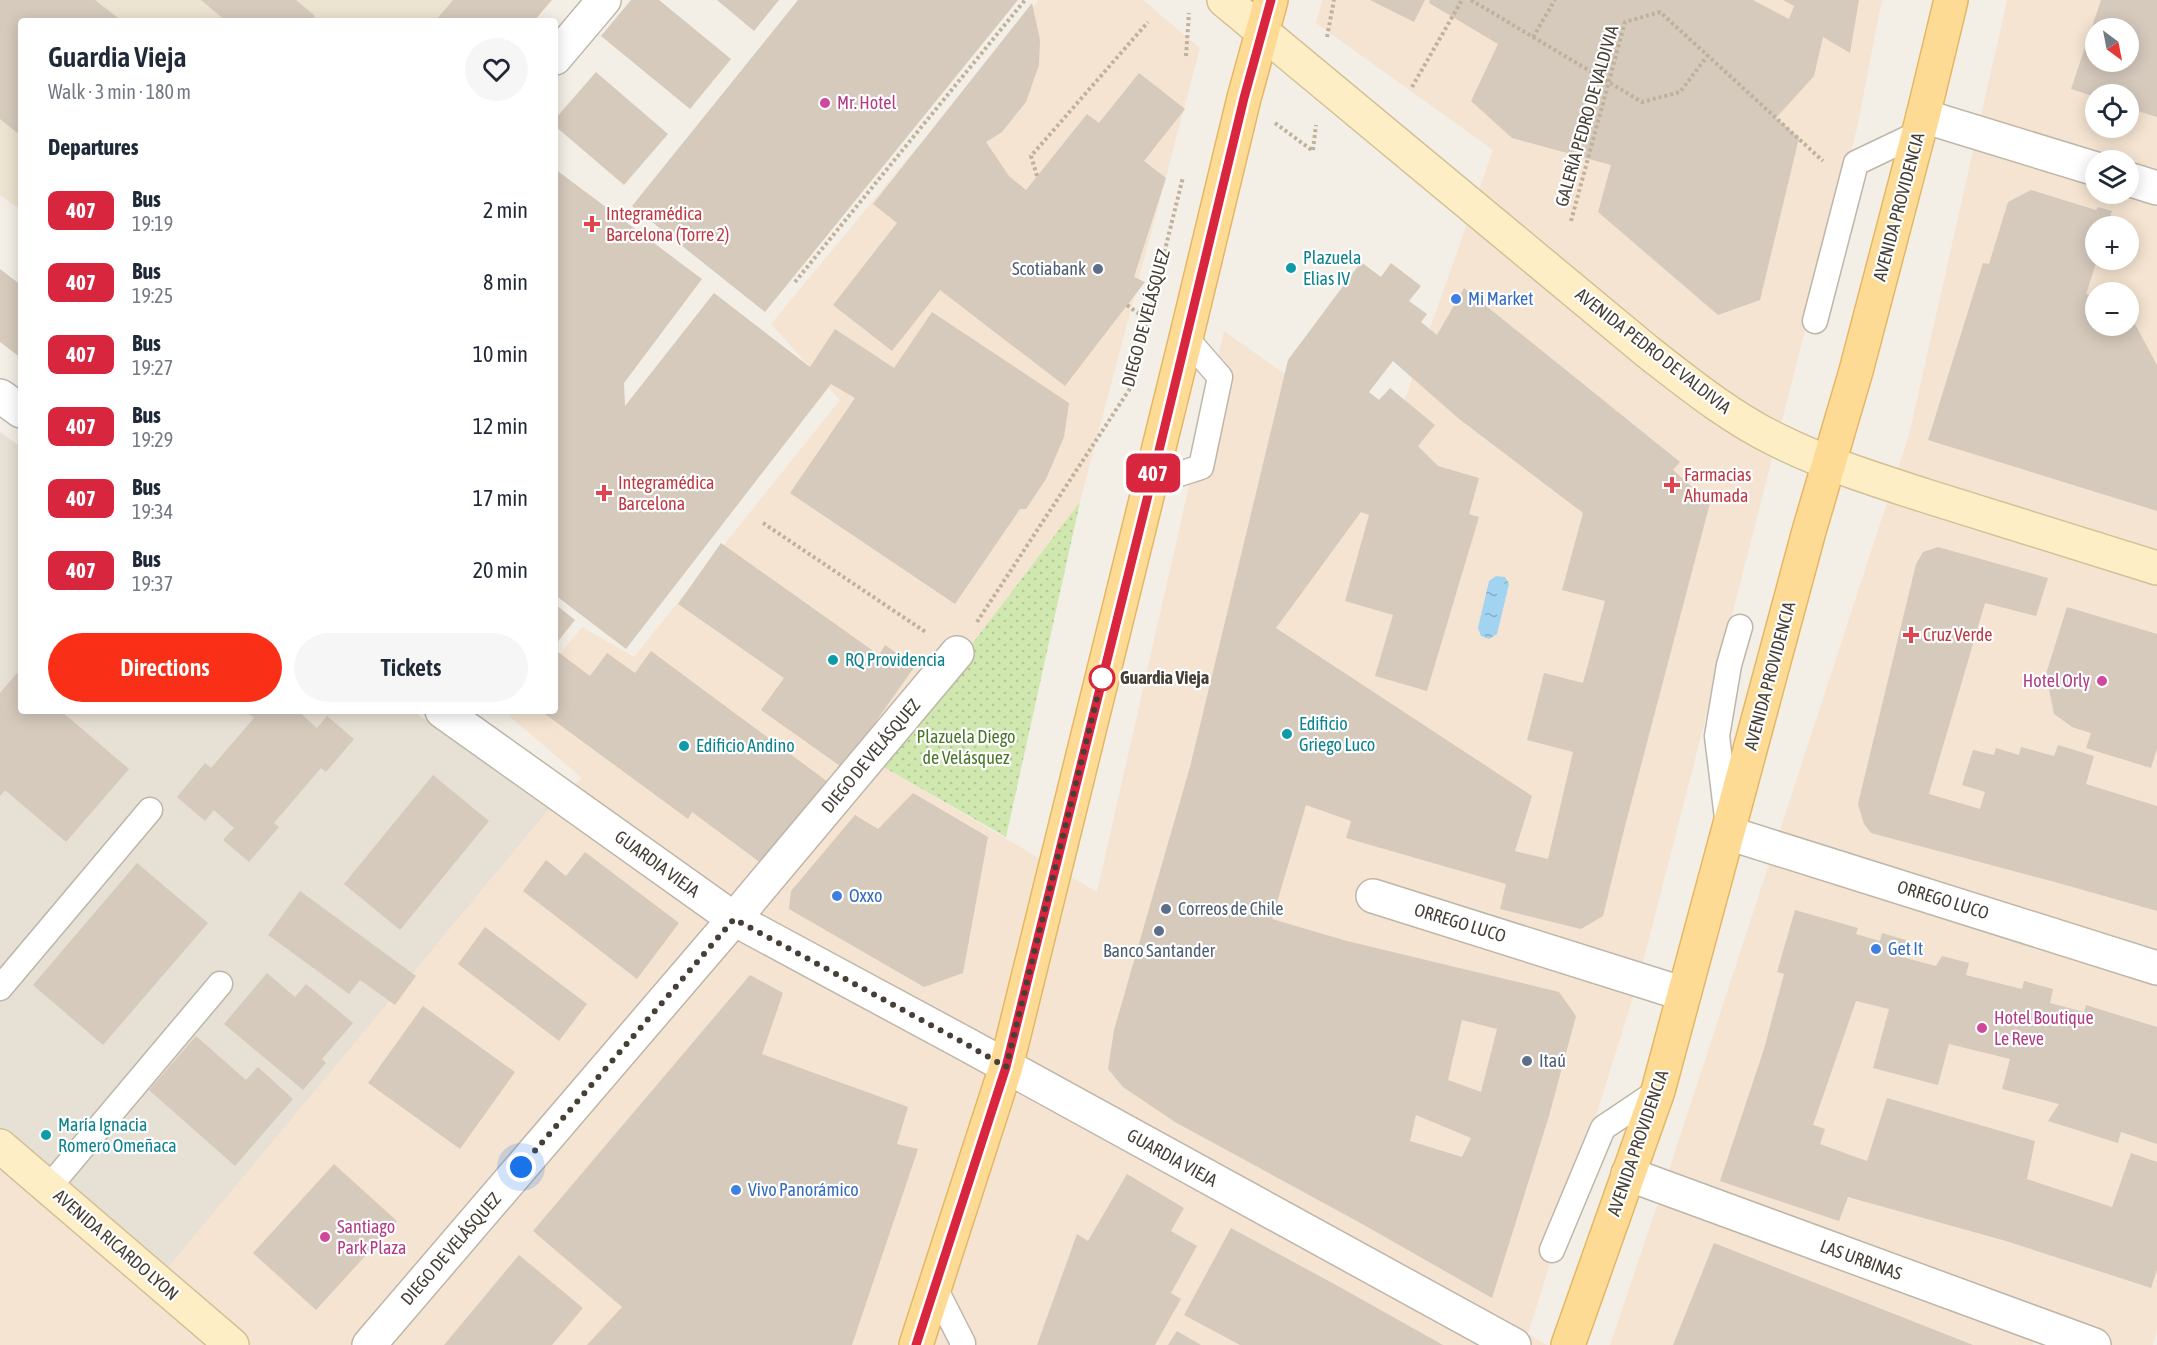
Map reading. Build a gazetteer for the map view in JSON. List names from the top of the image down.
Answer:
{
  "streets": {
    "main road": ["AVENIDA PROVIDENCIA", "AVENIDA PEDRO DE VALDIVIA", "AVENIDA RICARDO LYON"],
    "street": [
      "DIEGO DE VELÁSQUEZ",
      "GUARDIA VIEJA",
      "ORREGO LUCO",
      "LAS URBINAS"
    ],
    "path": ["GALERÍA PEDRO DE VALDIVIA"]
  },
  "crossings": [
    ["AVENIDA PROVIDENCIA", "AVENIDA PEDRO DE VALDIVIA"],
    ["AVENIDA PROVIDENCIA", "ORREGO LUCO"],
    ["AVENIDA PROVIDENCIA", "LAS URBINAS"],
    ["DIEGO DE VELÁSQUEZ", "GUARDIA VIEJA"]
  ],
  "parks": ["Plazuela Diego de Velásquez"],
  "places": {
    "other": [
      "Mr. Hotel",
      "Plazuela Elias IV",
      "Scotiabank",
      "Mi Market",
      "RQ Providencia",
      "Guardia Vieja",
      "Hotel Orly",
      "Edificio Griego Luco",
      "Edificio Andino",
      "Oxxo",
      "Correos de Chile",
      "Banco Santander",
      "Get It",
      "Hotel Boutique Le Reve",
      "Itaú",
      "María Ignacia Romero Omeñaca",
      "Vivo Panorámico",
      "Santiago Park Plaza"
    ],
    "health": [
      "Integramédica Barcelona (Torre 2)",
      "Farmacias Ahumada",
      "Integramédica Barcelona",
      "Cruz Verde"
    ]
  },
  "lines": ["bus line 407"],
  "north": "bottom right",
  "page": {
    "on_map": "407",
    "map_buttons": ["+", "−"],
    "heading": [
      ["Guardia Vieja", "Walk · 3 min · 180 m"],
      "Departures"
    ],
    "list": [
      {
        "mark": "407",
        "name": "Bus",
        "note": "19:19",
        "value": "2 min"
      },
      {
        "mark": "407",
        "name": "Bus",
        "note": "19:25",
        "value": "8 min"
      },
      {
        "mark": "407",
        "name": "Bus",
        "note": "19:27",
        "value": "10 min"
      },
      {
        "mark": "407",
        "name": "Bus",
        "note": "19:29",
        "value": "12 min"
      },
      {
        "mark": "407",
        "name": "Bus",
        "note": "19:34",
        "value": "17 min"
      },
      {
        "mark": "407",
        "name": "Bus",
        "note": "19:37",
        "value": "20 min"
      }
    ],
    "buttons": ["Directions", "Tickets"]
  }
}
